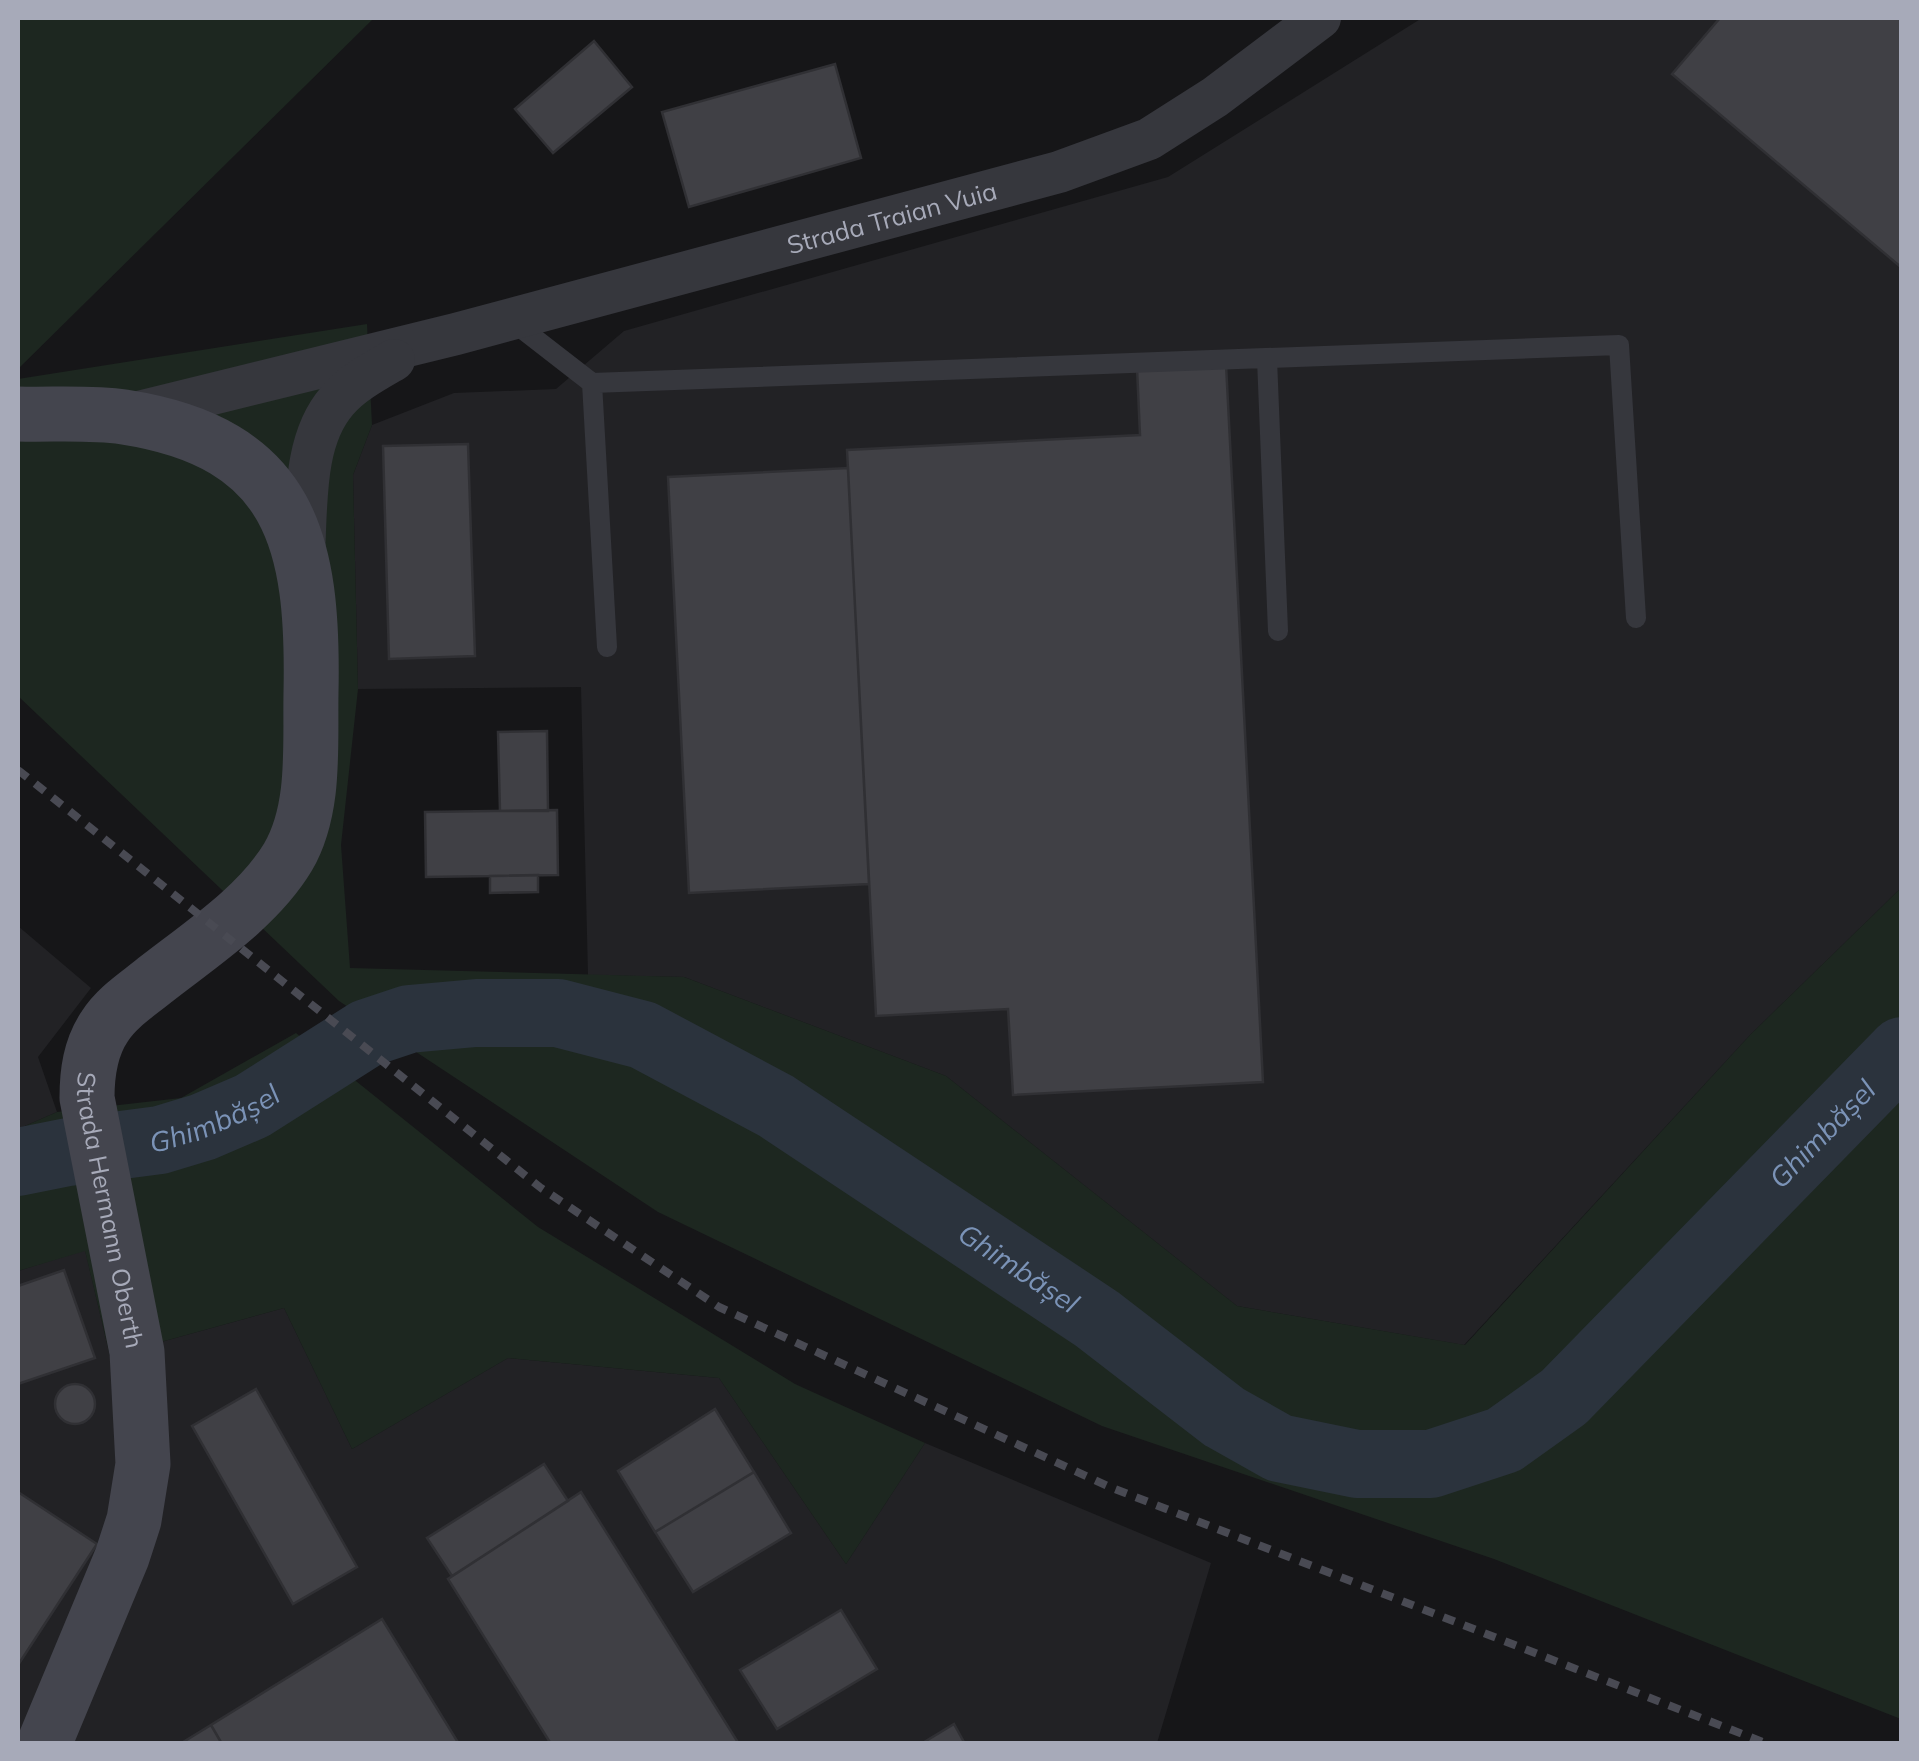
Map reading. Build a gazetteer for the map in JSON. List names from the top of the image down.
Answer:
{
  "streets": {
    "main road": ["Strada Hermann Oberth"],
    "street": ["Strada Traian Vuia"]
  },
  "crossings": [
    ["Strada Traian Vuia", "Strada Hermann Oberth"]
  ],
  "water": ["Ghimbășel"]
}
